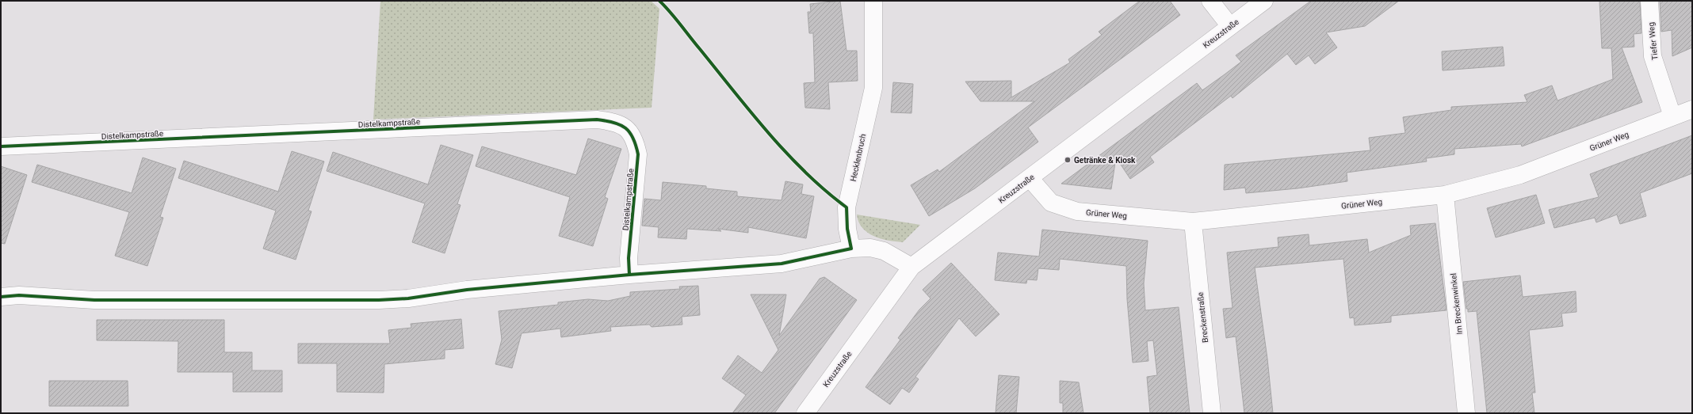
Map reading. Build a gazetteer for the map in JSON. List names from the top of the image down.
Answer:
{
  "streets": {
    "street": [
      "Kreuzstraße",
      "Tiefer Weg",
      "Distelkampstraße",
      "Grüner Weg",
      "Hecklenbruch",
      "Im Breckenwinkel",
      "Breckenstraße"
    ]
  },
  "crossings": [
    ["Kreuzstraße", "Grüner Weg"],
    ["Tiefer Weg", "Grüner Weg"],
    ["Grüner Weg", "Im Breckenwinkel"],
    ["Grüner Weg", "Breckenstraße"]
  ],
  "places": ["Getränke & Kiosk"]
}
